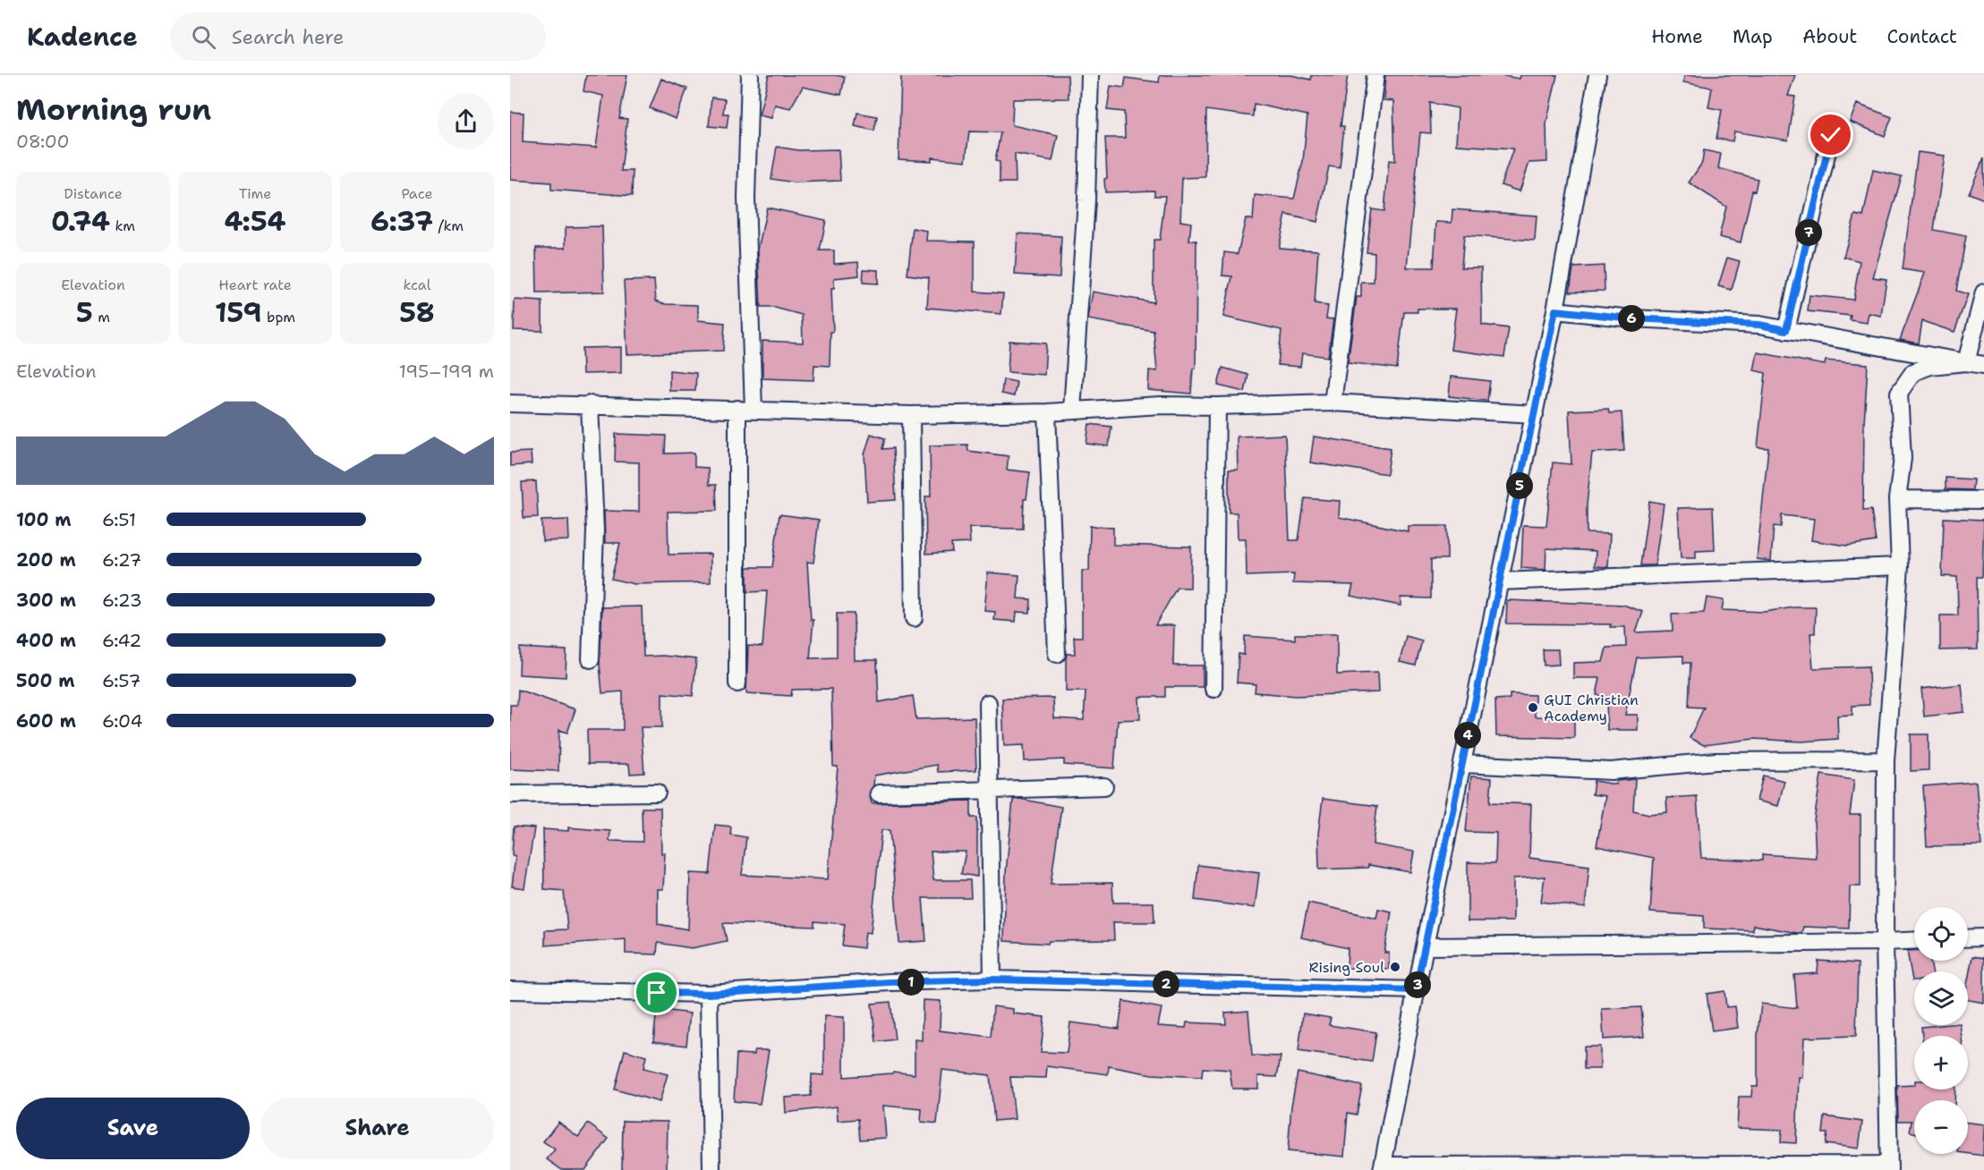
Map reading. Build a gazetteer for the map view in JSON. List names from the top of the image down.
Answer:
{
  "places": ["GUI Christian Academy", "Rising Soul"],
  "page": {
    "header": "Kadence",
    "search": "Search here",
    "nav": [
      "Home",
      "Map",
      "About",
      "Contact"
    ],
    "heading": ["Morning run", "08:00"],
    "stats": [
      ["Distance", "0.74 km"],
      ["Time", "4:54"],
      ["Pace", "6:37 /km"],
      ["Elevation", "5 m"],
      ["Heart rate", "159 bpm"],
      ["kcal", "58"]
    ],
    "pins": [
      "7",
      "6",
      "5",
      "4",
      "1",
      "2",
      "3"
    ],
    "chart": ["Elevation", "195–199 m"],
    "list": [
      {
        "name": "100 m",
        "note": "6:51"
      },
      {
        "name": "200 m",
        "note": "6:27"
      },
      {
        "name": "300 m",
        "note": "6:23"
      },
      {
        "name": "400 m",
        "note": "6:42"
      },
      {
        "name": "500 m",
        "note": "6:57"
      },
      {
        "name": "600 m",
        "note": "6:04"
      }
    ],
    "map_buttons": ["+", "−"],
    "buttons": ["Save", "Share"]
  }
}
